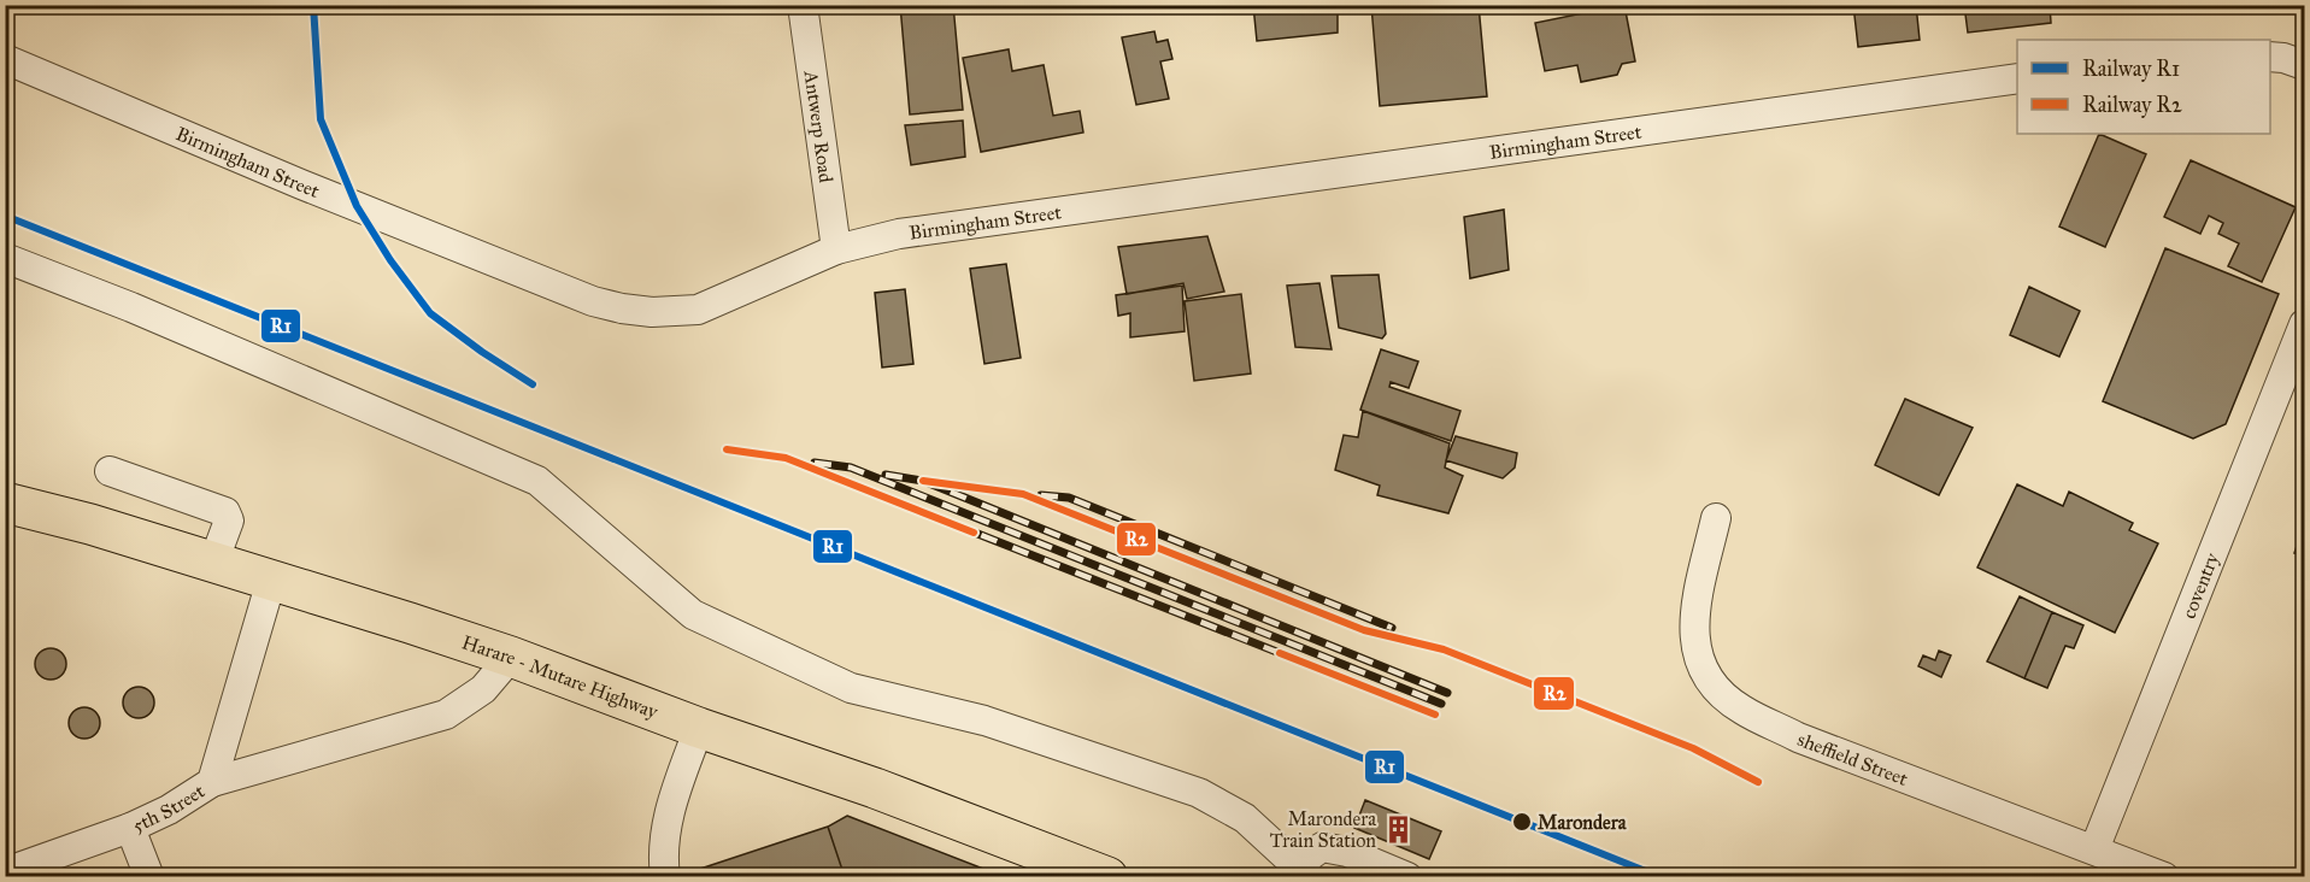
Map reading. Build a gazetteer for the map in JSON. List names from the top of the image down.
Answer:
{
  "streets": {
    "highway": ["Harare - Mutare Highway"],
    "street": [
      "Antwerp Road",
      "Birmingham Street",
      "coventry",
      "sheffield Street",
      "5th Street"
    ]
  },
  "crossings": [
    ["Antwerp Road", "Birmingham Street"],
    ["coventry", "sheffield Street"],
    ["Harare - Mutare Highway", "5th Street"]
  ],
  "places": {
    "other": ["Marondera"],
    "building": ["Marondera Train Station"]
  },
  "lines": ["rail line R1", "rail line R2"],
  "legend": ["Railway R1", "Railway R2"]
}
